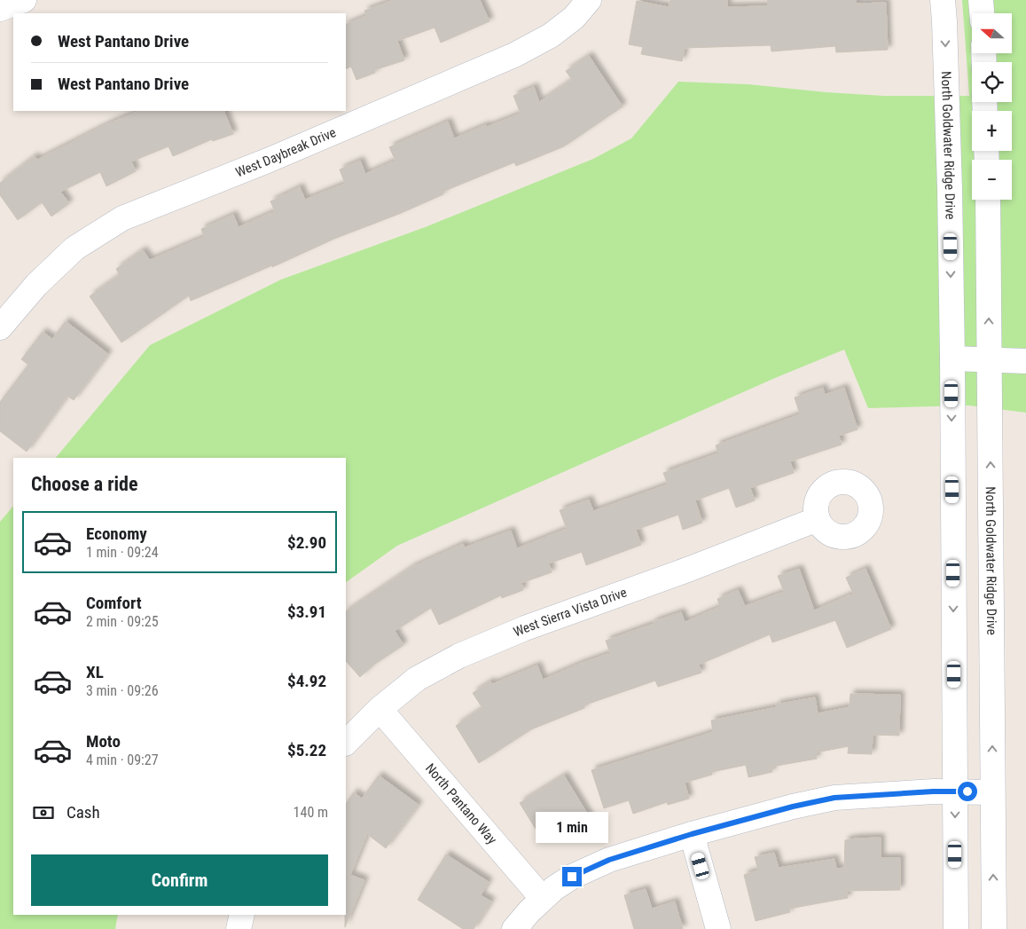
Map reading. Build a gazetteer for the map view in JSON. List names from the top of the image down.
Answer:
{
  "streets": {
    "street": [
      "North Goldwater Ridge Drive",
      "West Daybreak Drive",
      "West Sierra Vista Drive",
      "North Pantano Way"
    ]
  },
  "crossings": [
    ["West Sierra Vista Drive", "North Pantano Way"]
  ],
  "north": "left",
  "page": {
    "map_buttons": ["+", "−"],
    "banner": ["West Pantano Drive", "West Pantano Drive"],
    "heading": "Choose a ride",
    "list": [
      {
        "name": "Economy",
        "note": "1 min · 09:24",
        "value": "$2.90"
      },
      {
        "name": "Comfort",
        "note": "2 min · 09:25",
        "value": "$3.91"
      },
      {
        "name": "XL",
        "note": "3 min · 09:26",
        "value": "$4.92"
      },
      {
        "name": "Moto",
        "note": "4 min · 09:27",
        "value": "$5.22"
      }
    ],
    "pay": ["Cash", "140 m"],
    "bubble": "1 min",
    "buttons": "Confirm"
  }
}
